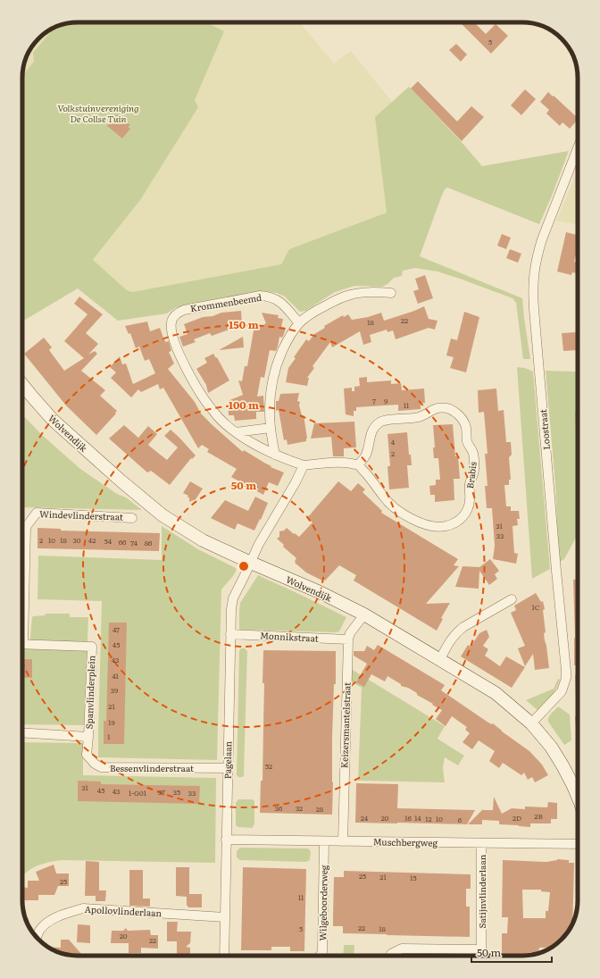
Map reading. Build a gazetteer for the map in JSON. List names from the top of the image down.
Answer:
{
  "streets": {
    "street": [
      "Krommenbeemd",
      "Loostraat",
      "Wolvendijk",
      "Brabis",
      "Windevlinderstraat",
      "Monnikstraat",
      "Spanvlinderplein",
      "Keizersmantelstraat",
      "Pagelaan",
      "Bessenvlinderstraat",
      "Muschbergweg",
      "Satijnvlinderlaan",
      "Wilgeboorderweg",
      "Apollovlinderlaan"
    ]
  },
  "crossings": [
    ["Loostraat", "Wolvendijk"],
    ["Wolvendijk", "Keizersmantelstraat"],
    ["Wolvendijk", "Pagelaan"],
    ["Monnikstraat", "Keizersmantelstraat"],
    ["Monnikstraat", "Pagelaan"],
    ["Spanvlinderplein", "Bessenvlinderstraat"],
    ["Keizersmantelstraat", "Muschbergweg"],
    ["Pagelaan", "Bessenvlinderstraat"],
    ["Pagelaan", "Muschbergweg"],
    ["Pagelaan", "Apollovlinderlaan"],
    ["Muschbergweg", "Satijnvlinderlaan"],
    ["Muschbergweg", "Wilgeboorderweg"]
  ],
  "parks": ["Volkstuinvereniging De Collse Tuin"],
  "house_numbers": [
    "5",
    "22",
    "18",
    "7",
    "9",
    "11",
    "4",
    "2",
    "31",
    "33",
    "2",
    "10",
    "18",
    "30",
    "42",
    "54",
    "66",
    "74",
    "86",
    "1C",
    "47",
    "45",
    "43",
    "41",
    "39",
    "21",
    "19",
    "1",
    "52",
    "31",
    "45",
    "43",
    "37",
    "35",
    "1-G01",
    "33",
    "36",
    "32",
    "28",
    "2B",
    "24",
    "20",
    "16",
    "14",
    "2D",
    "12",
    "10",
    "6",
    "25",
    "21",
    "15",
    "25",
    "11",
    "22",
    "5",
    "18",
    "20",
    "22"
  ],
  "scale_bar": "50 m",
  "rings": ["150 m", "100 m", "50 m"]
}
